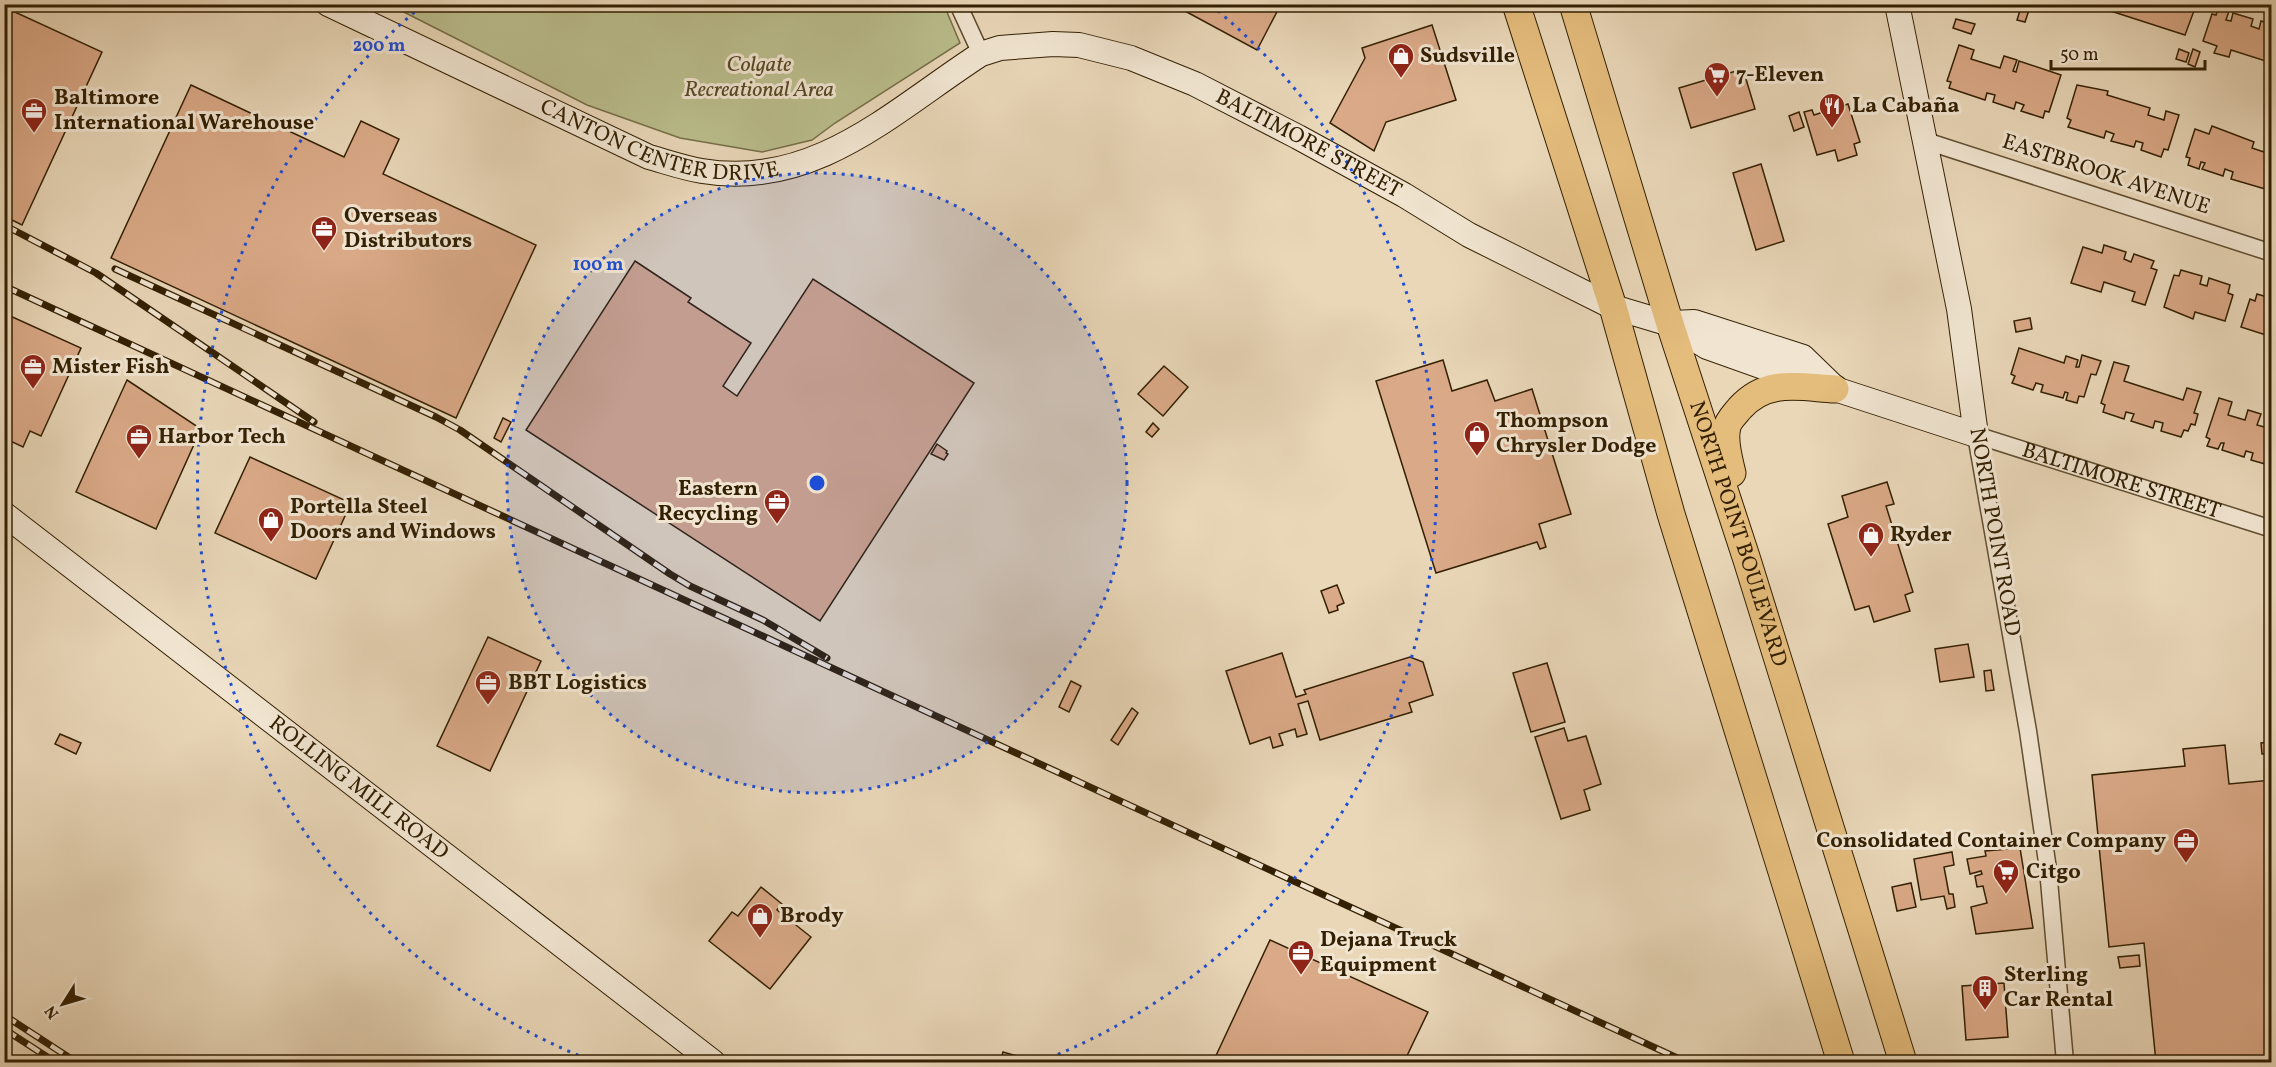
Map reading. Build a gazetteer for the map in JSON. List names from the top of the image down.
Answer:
{
  "streets": {
    "main road": ["NORTH POINT BOULEVARD"],
    "street": [
      "CANTON CENTER DRIVE",
      "BALTIMORE STREET",
      "EASTBROOK AVENUE",
      "NORTH POINT ROAD",
      "ROLLING MILL ROAD"
    ]
  },
  "crossings": [
    ["CANTON CENTER DRIVE", "BALTIMORE STREET"],
    ["BALTIMORE STREET", "NORTH POINT ROAD"],
    ["BALTIMORE STREET", "NORTH POINT BOULEVARD"],
    ["EASTBROOK AVENUE", "NORTH POINT ROAD"]
  ],
  "parks": ["Colgate Recreational Area"],
  "places": {
    "shop": [
      "Sudsville",
      "Thompson Chrysler Dodge",
      "Portella Steel Doors and Windows",
      "Ryder",
      "Brody"
    ],
    "supermarket": ["7-Eleven", "Citgo"],
    "restaurant": ["La Cabaña"],
    "office": [
      "Baltimore International Warehouse",
      "Overseas Distributors",
      "Mister Fish",
      "Harbor Tech",
      "Eastern Recycling",
      "BBT Logistics",
      "Consolidated Container Company",
      "Dejana Truck Equipment"
    ],
    "building": ["Sterling Car Rental"]
  },
  "scale_bar": "50 m",
  "north": "bottom left",
  "rings": ["200 m", "100 m"]
}
